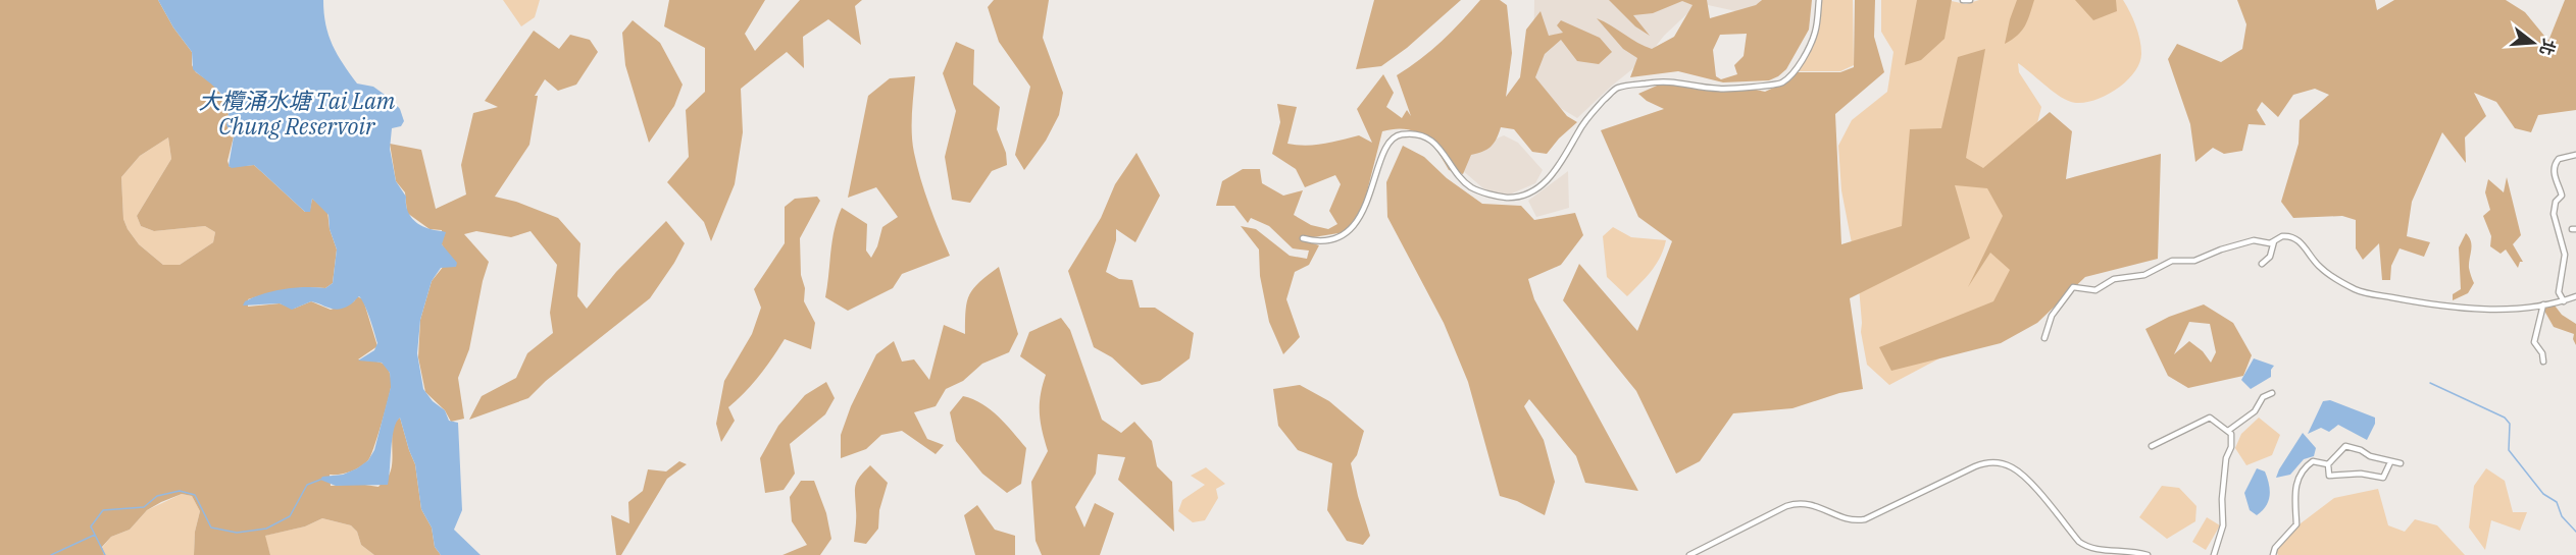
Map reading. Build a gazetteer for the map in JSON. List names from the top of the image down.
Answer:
{
  "water": ["大欖涌水塘 Tai Lam Chung Reservoir"],
  "north": "right"
}
